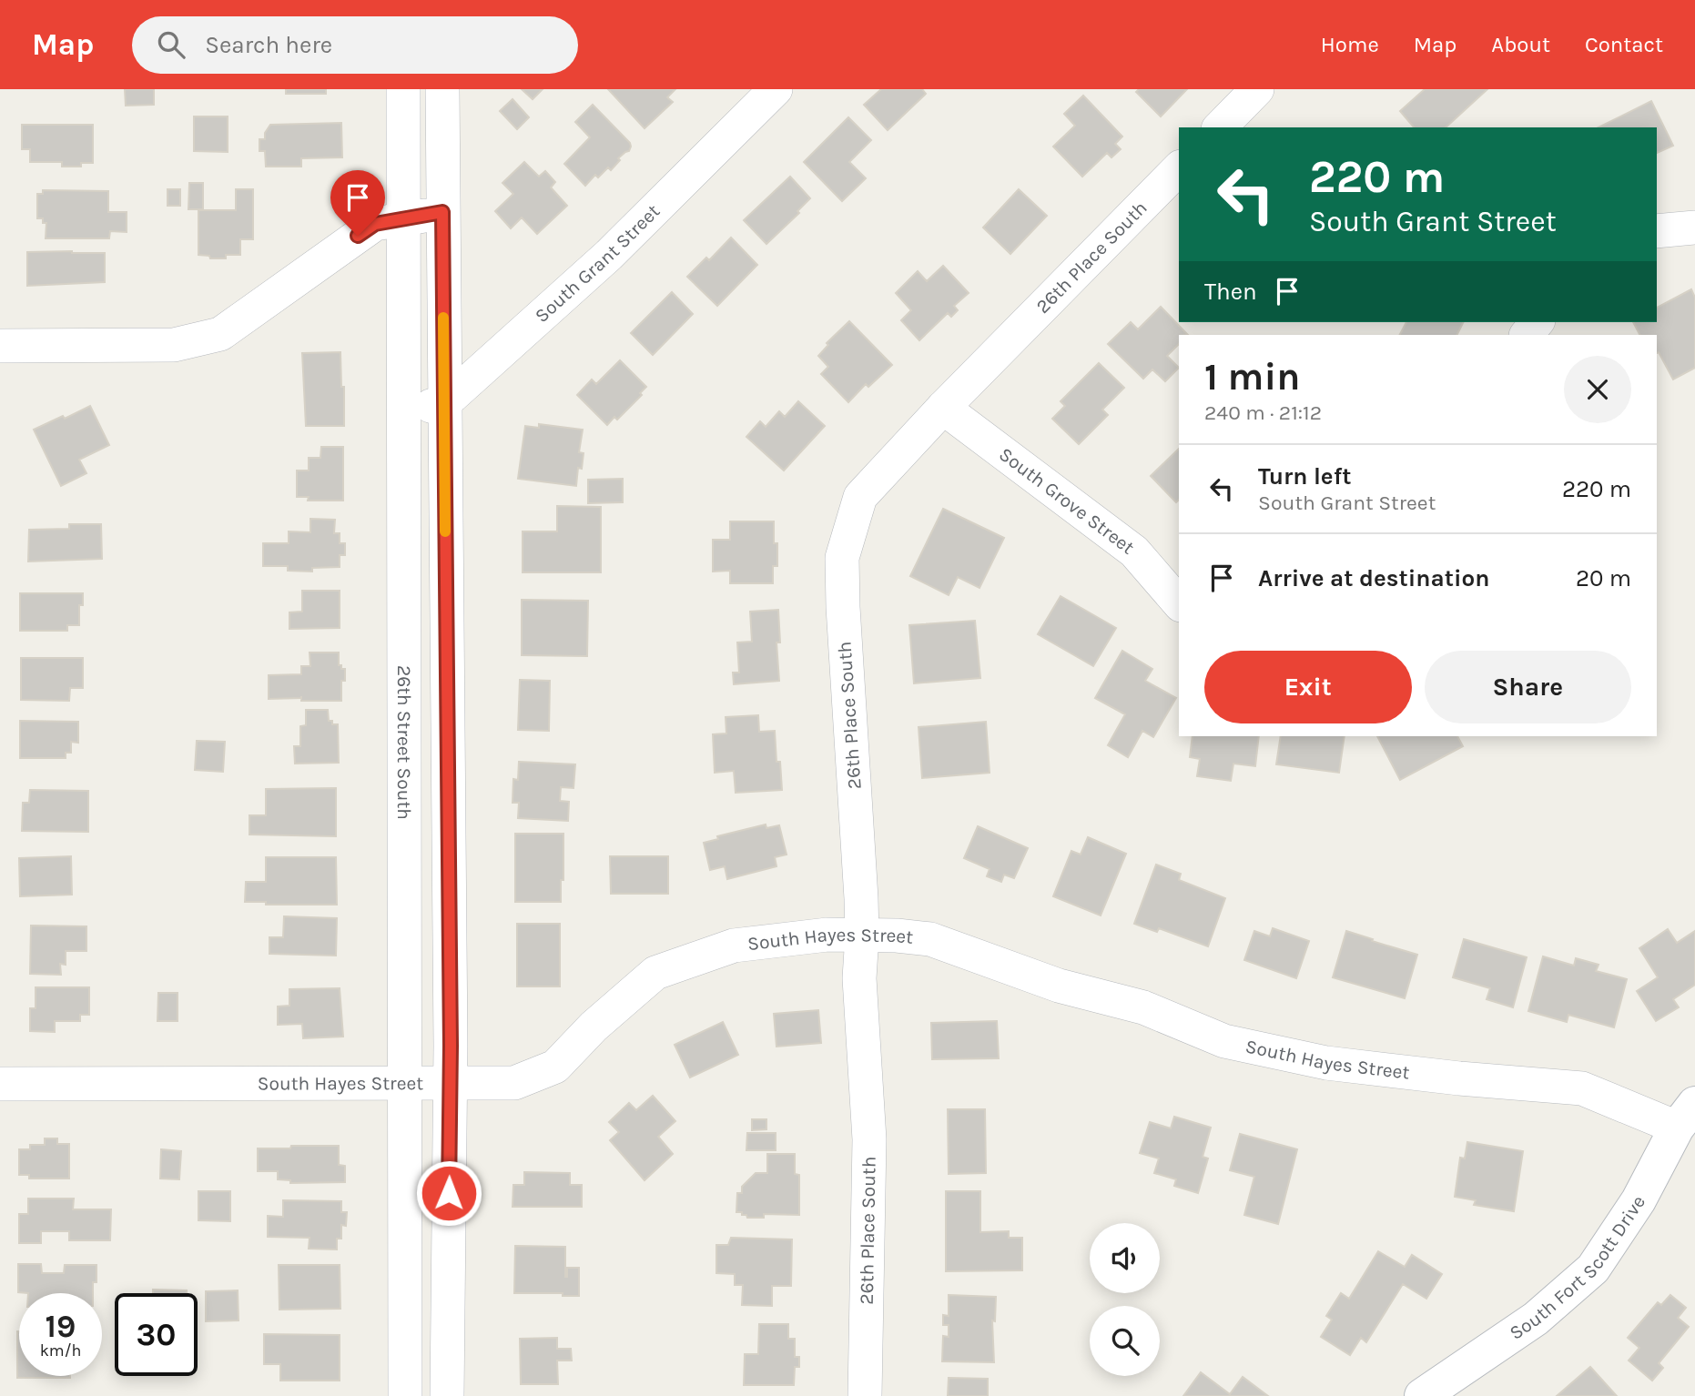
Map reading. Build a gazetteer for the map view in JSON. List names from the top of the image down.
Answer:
{
  "streets": {
    "street": [
      "26th Place South",
      "South Grant Street",
      "South Grove Street",
      "26th Street South",
      "South Hayes Street",
      "South Fort Scott Drive"
    ]
  },
  "crossings": [
    ["26th Place South", "South Grove Street"],
    ["26th Place South", "South Hayes Street"],
    ["South Grant Street", "26th Street South"],
    ["26th Street South", "South Hayes Street"],
    ["South Hayes Street", "South Fort Scott Drive"]
  ],
  "page": {
    "header": "Map",
    "search": "Search here",
    "nav": [
      "Home",
      "Map",
      "About",
      "Contact"
    ],
    "turn": ["220 m", "South Grant Street"],
    "then": "Then",
    "heading": ["1 min", "240 m · 21:12"],
    "list": [
      {
        "name": "Turn left",
        "note": "South Grant Street",
        "value": "220 m"
      },
      {
        "name": "Arrive at destination",
        "value": "20 m"
      }
    ],
    "buttons": ["Exit", "Share"],
    "speed": "19 km/h",
    "limit": "30"
  }
}
